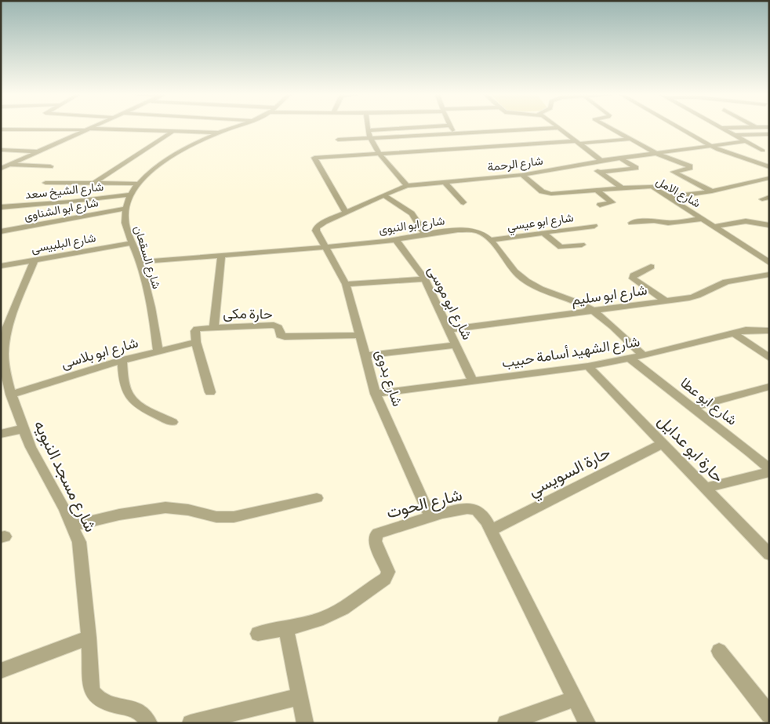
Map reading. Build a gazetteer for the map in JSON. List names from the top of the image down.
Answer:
{
  "streets": {
    "street": [
      "شارع الرحمة",
      "شارع الشيخ سعد",
      "شارع الامل",
      "شارع ابو الشناوى",
      "شارع ابو عيسي",
      "شارع ابو النبوى",
      "شارع البلبيسى",
      "شارع السقعان",
      "شارع ابو سليم",
      "شارع ابو موسى",
      "حارة مكى",
      "شارع الشهيد أسامة حبيب",
      "شارع ابو بلاسى",
      "شارع بدوى",
      "شارع ابو عطا",
      "حارة ابو عدايل",
      "حارة السويسي",
      "شارع مسجد النبويه",
      "شارع الحوت"
    ]
  },
  "crossings": [
    ["شارع الرحمة", "شارع الامل"],
    ["شارع الرحمة", "شارع ابو النبوى"],
    ["شارع الرحمة", "شارع بدوى"],
    ["شارع الشيخ سعد", "شارع السقعان"],
    ["شارع ابو الشناوى", "شارع السقعان"],
    ["شارع ابو عيسي", "شارع ابو النبوى"],
    ["شارع ابو النبوى", "شارع السقعان"],
    ["شارع ابو النبوى", "شارع ابو سليم"],
    ["شارع ابو النبوى", "شارع ابو موسى"],
    ["شارع ابو النبوى", "شارع الشهيد أسامة حبيب"],
    ["شارع ابو النبوى", "شارع بدوى"],
    ["شارع البلبيسى", "شارع السقعان"],
    ["شارع البلبيسى", "شارع مسجد النبويه"],
    ["شارع السقعان", "شارع ابو بلاسى"],
    ["شارع ابو سليم", "شارع ابو موسى"],
    ["شارع ابو موسى", "شارع الشهيد أسامة حبيب"],
    ["حارة مكى", "شارع ابو بلاسى"],
    ["حارة مكى", "شارع بدوى"],
    ["شارع الشهيد أسامة حبيب", "شارع بدوى"],
    ["شارع الشهيد أسامة حبيب", "شارع ابو عطا"],
    ["شارع الشهيد أسامة حبيب", "حارة ابو عدايل"],
    ["شارع ابو بلاسى", "شارع مسجد النبويه"],
    ["شارع بدوى", "شارع الحوت"],
    ["حارة ابو عدايل", "حارة السويسي"],
    ["حارة السويسي", "شارع الحوت"]
  ]
}
